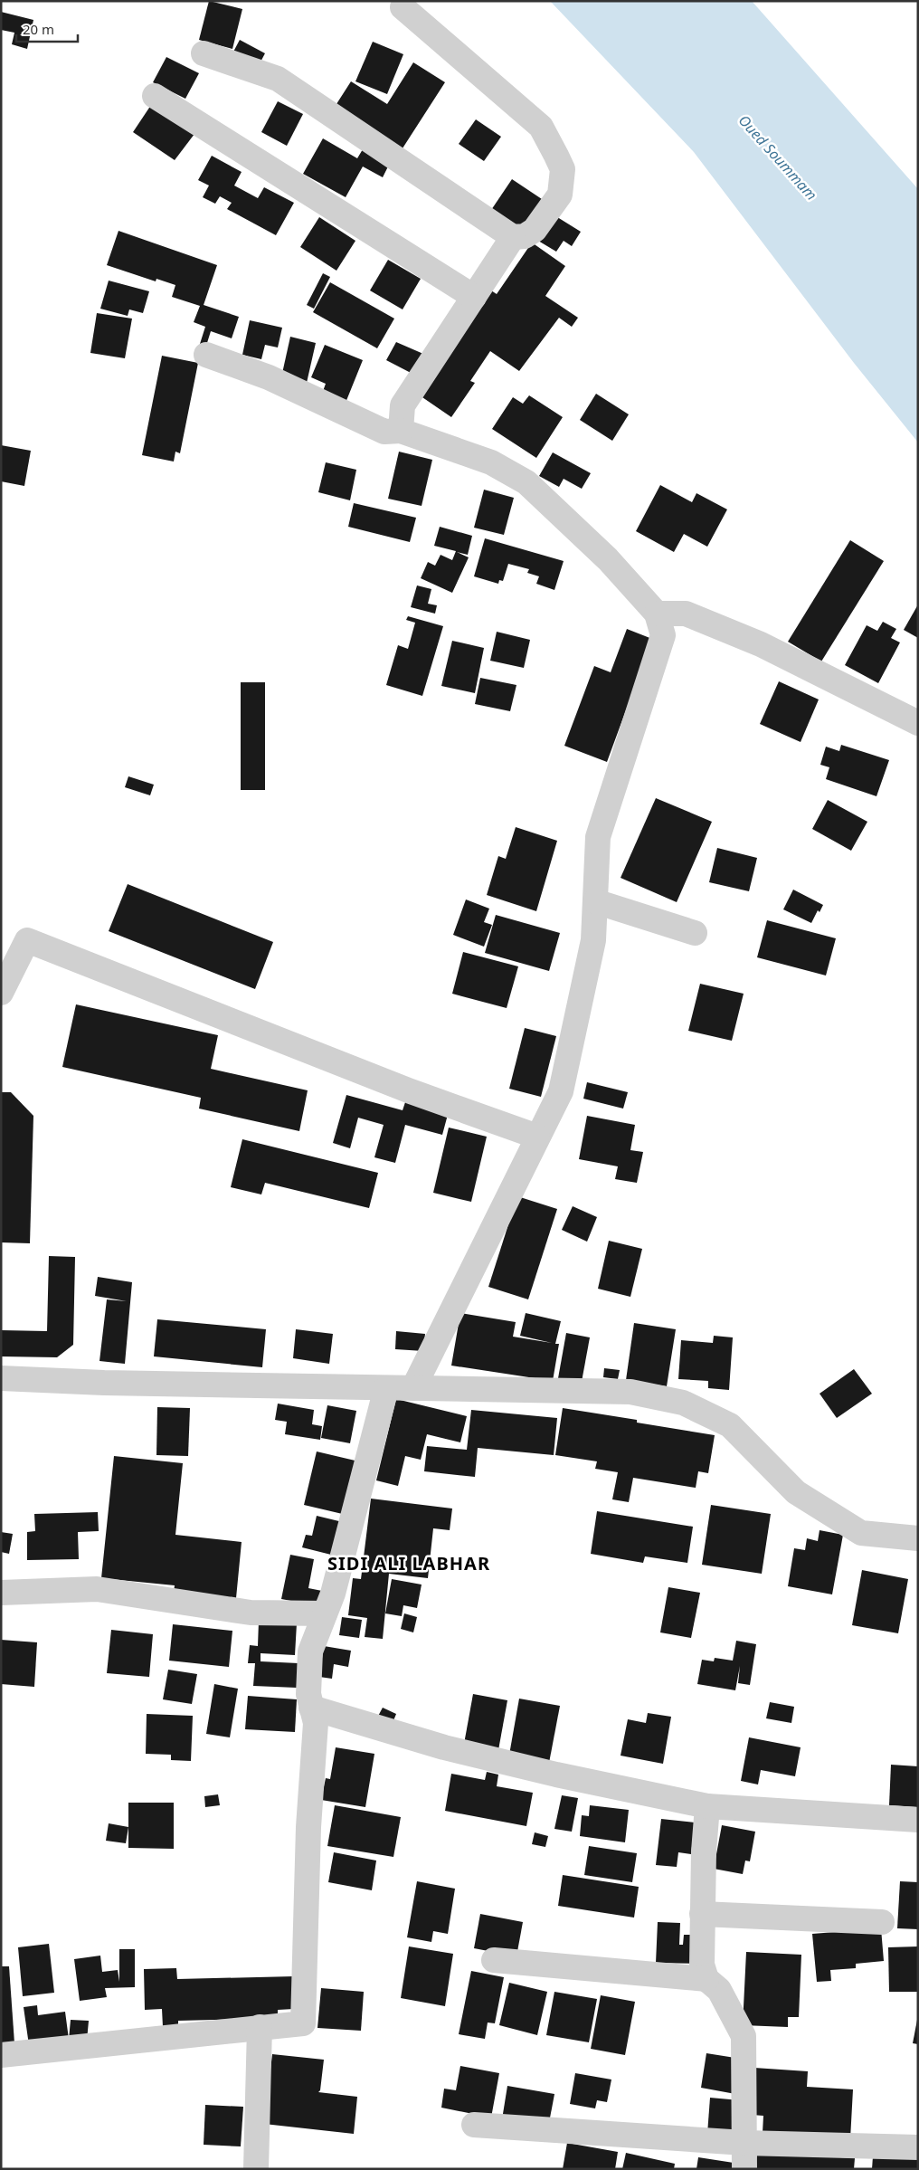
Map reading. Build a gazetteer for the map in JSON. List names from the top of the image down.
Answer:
{
  "districts": ["SIDI ALI LABHAR"],
  "water": ["Oued Soummam"],
  "scale_bar": "20 m"
}
